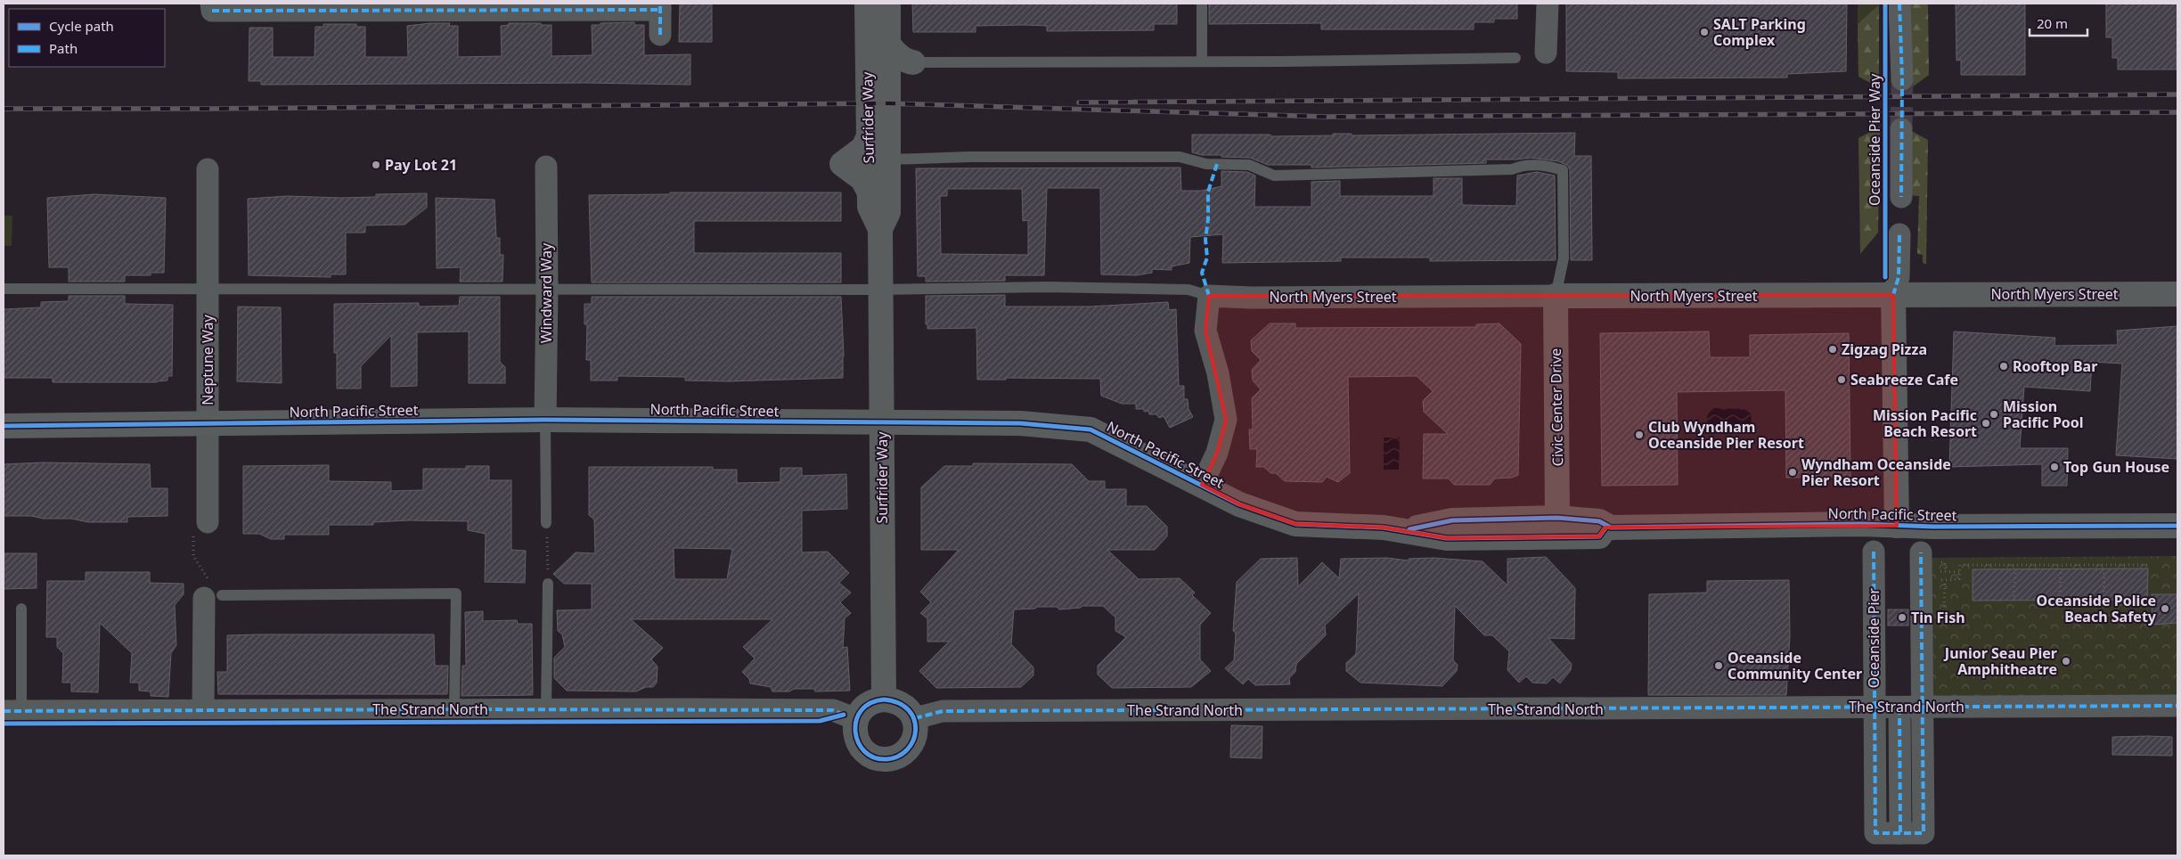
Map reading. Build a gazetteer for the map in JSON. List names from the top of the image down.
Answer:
{
  "streets": {
    "main road": [
      "Surfrider Way",
      "North Myers Street",
      "Civic Center Drive",
      "North Pacific Street"
    ],
    "street": [
      "Oceanside Pier Way",
      "Windward Way",
      "Neptune Way",
      "Oceanside Pier",
      "The Strand North"
    ]
  },
  "crossings": [
    ["Surfrider Way", "North Pacific Street"],
    ["Surfrider Way", "The Strand North"],
    ["Windward Way", "North Pacific Street"],
    ["North Myers Street", "Civic Center Drive"],
    ["Neptune Way", "North Pacific Street"],
    ["Civic Center Drive", "North Pacific Street"]
  ],
  "places": [
    "SALT Parking Complex",
    "Pay Lot 21",
    "Zigzag Pizza",
    "Rooftop Bar",
    "Seabreeze Cafe",
    "Mission Pacific Pool",
    "Mission Pacific Beach Resort",
    "Club Wyndham Oceanside Pier Resort",
    "Top Gun House",
    "Wyndham Oceanside Pier Resort",
    "Oceanside Police Beach Safety",
    "Tin Fish",
    "Junior Seau Pier Amphitheatre",
    "Oceanside Community Center"
  ],
  "legend": ["Cycle path", "Path"],
  "scale_bar": "20 m"
}
